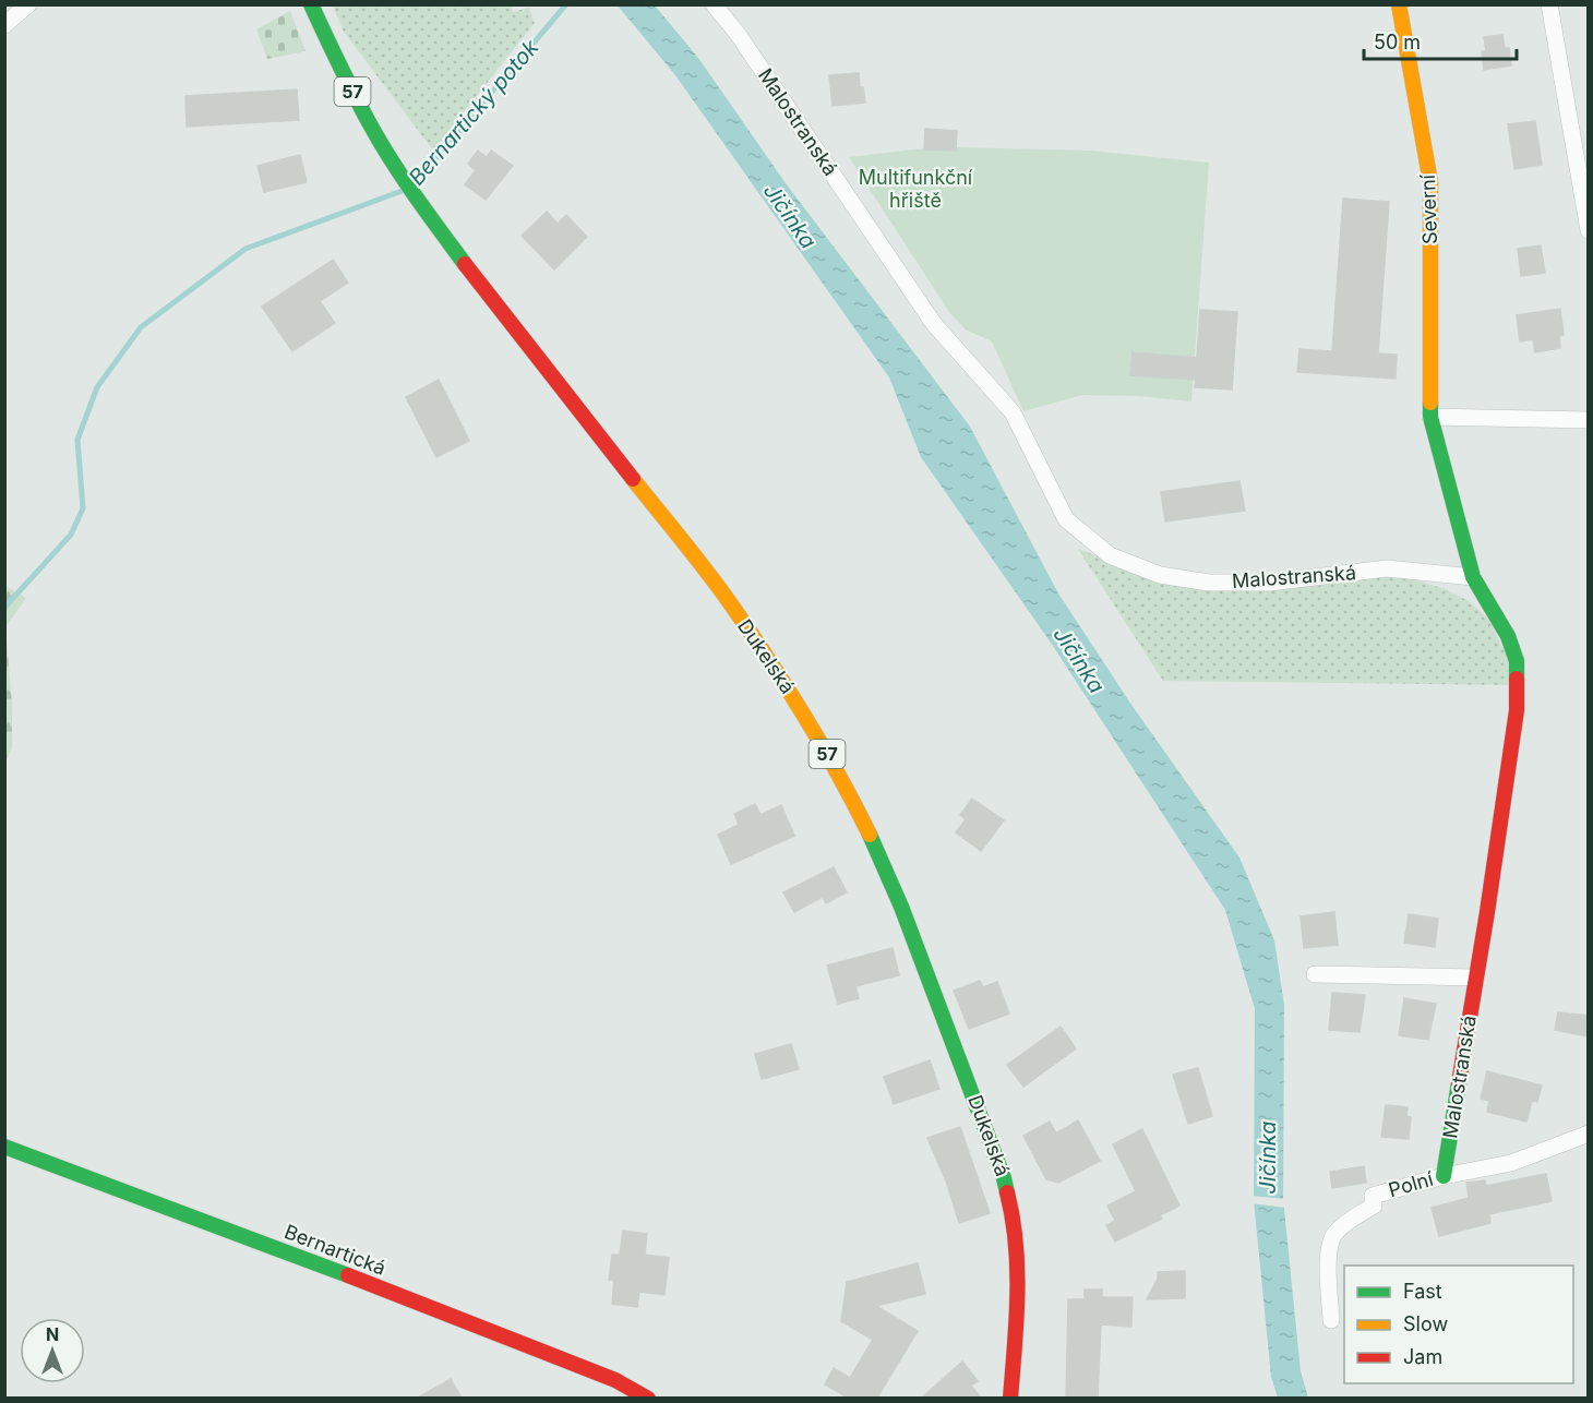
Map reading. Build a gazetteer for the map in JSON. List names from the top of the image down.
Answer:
{
  "streets": {
    "street": [
      "57",
      "Malostranská",
      "Severní",
      "Dukelská",
      "Polní",
      "Bernartická"
    ]
  },
  "crossings": [
    ["Malostranská", "Severní"],
    ["Malostranská", "Polní"]
  ],
  "water": ["Bernartický potok", "Jičínka"],
  "parks": ["Multifunkční hřiště"],
  "legend": ["Fast", "Slow", "Jam"],
  "scale_bar": "50 m",
  "north": "top"
}
